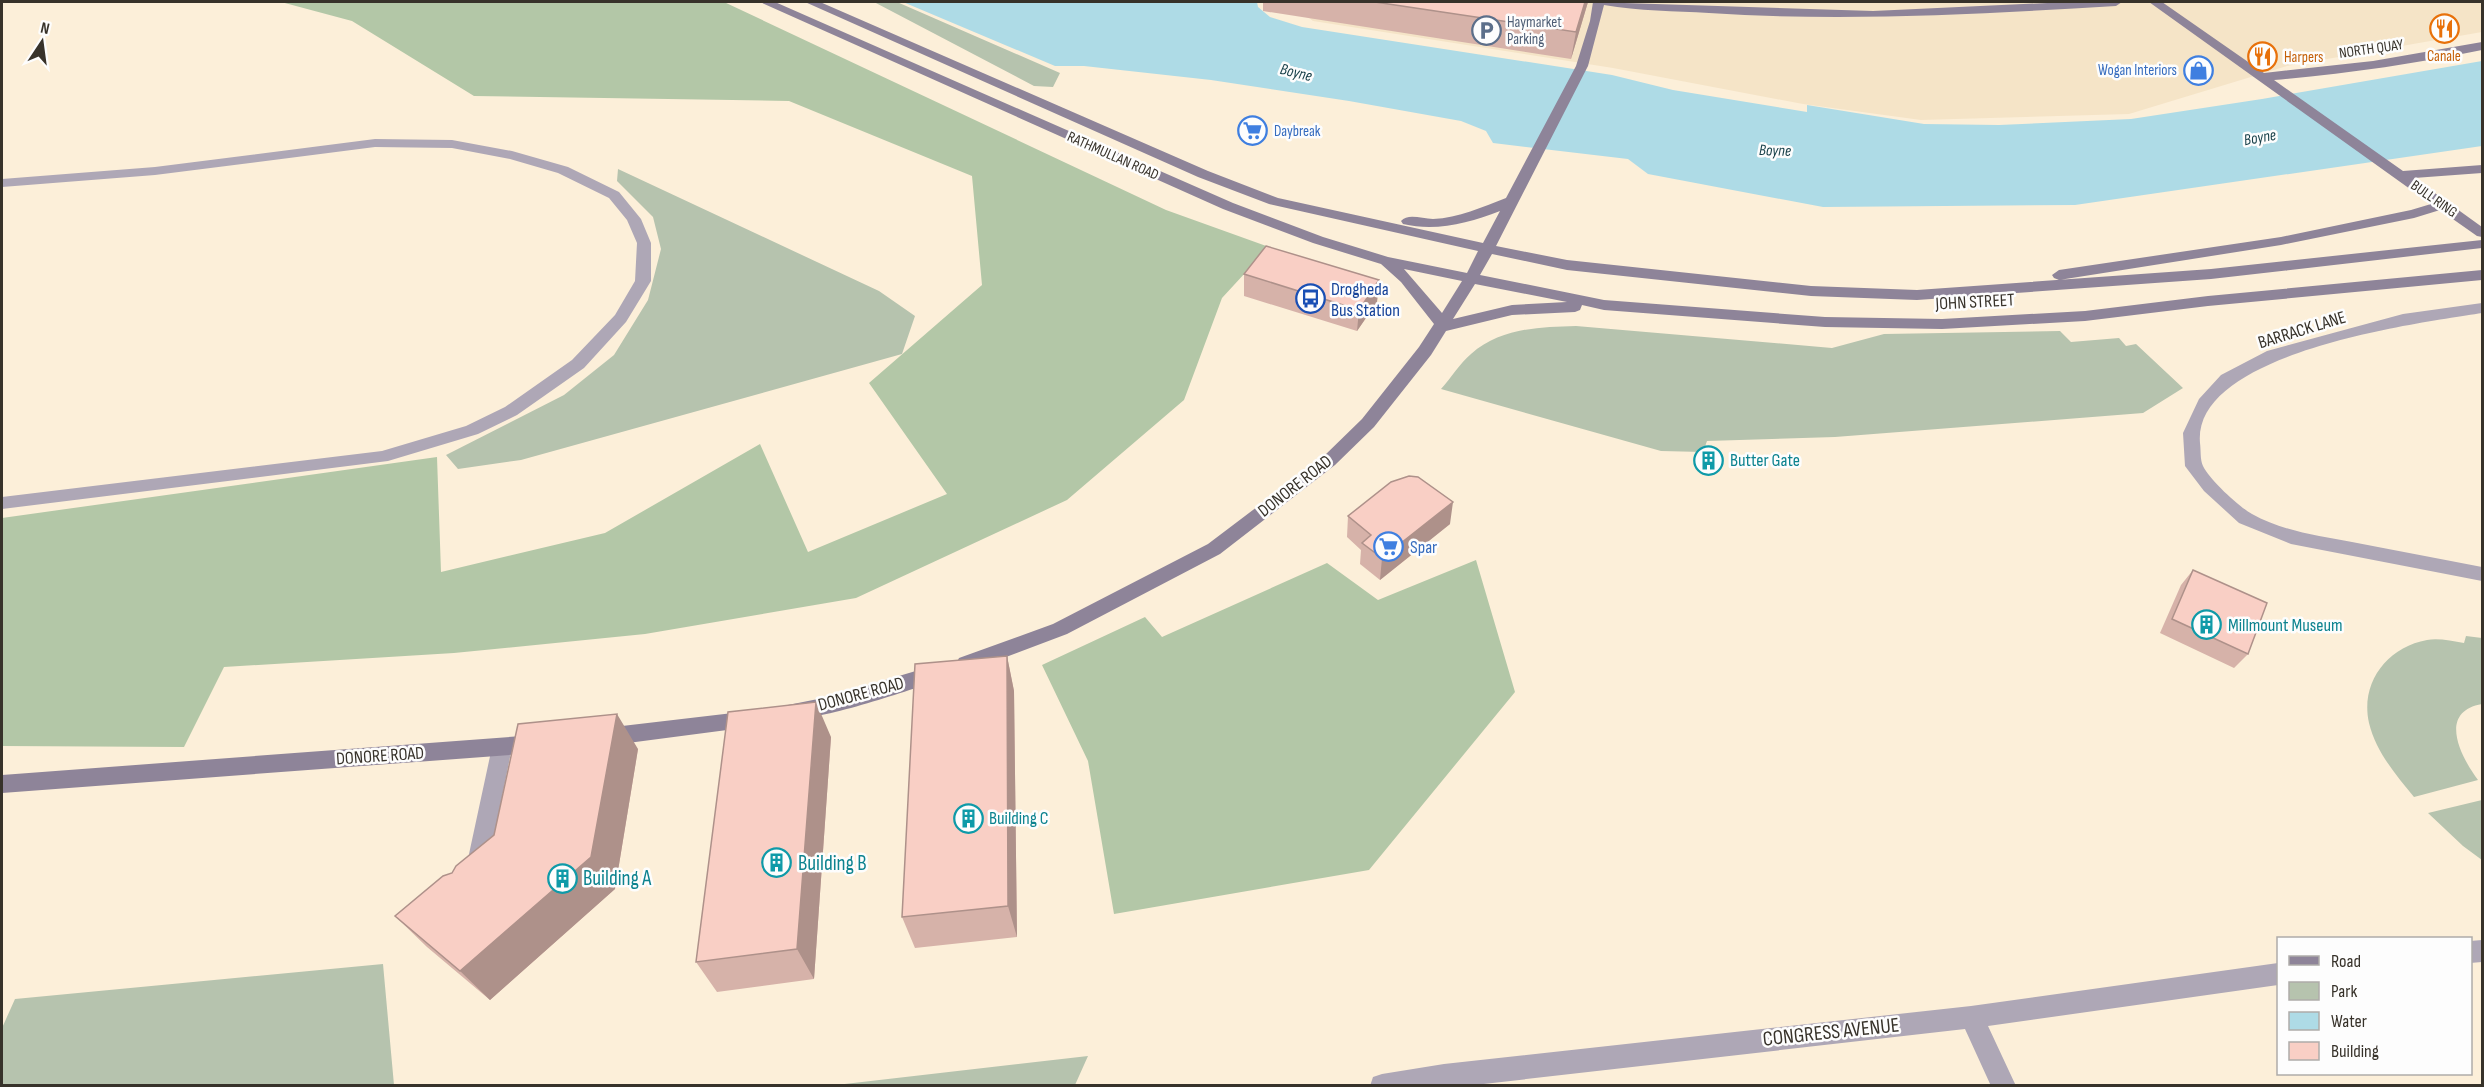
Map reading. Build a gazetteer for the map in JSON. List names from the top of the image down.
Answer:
{
  "streets": {
    "main road": [
      "NORTH QUAY",
      "RATHMULLAN ROAD",
      "BULL RING",
      "JOHN STREET",
      "DONORE ROAD"
    ],
    "street": ["BARRACK LANE", "CONGRESS AVENUE"]
  },
  "crossings": [
    ["NORTH QUAY", "BULL RING"],
    ["RATHMULLAN ROAD", "JOHN STREET"],
    ["RATHMULLAN ROAD", "DONORE ROAD"],
    ["JOHN STREET", "DONORE ROAD"]
  ],
  "water": ["Boyne"],
  "places": {
    "restaurant": ["Canale", "Harpers"],
    "parking": ["Haymarket Parking"],
    "shop": ["Wogan Interiors"],
    "supermarket": ["Daybreak", "Spar"],
    "bus stop": ["Drogheda Bus Station"],
    "building": [
      "Butter Gate",
      "Millmount Museum",
      "Building C",
      "Building B",
      "Building A"
    ]
  },
  "legend": [
    "Road",
    "Park",
    "Water",
    "Building"
  ],
  "north": "top"
}
